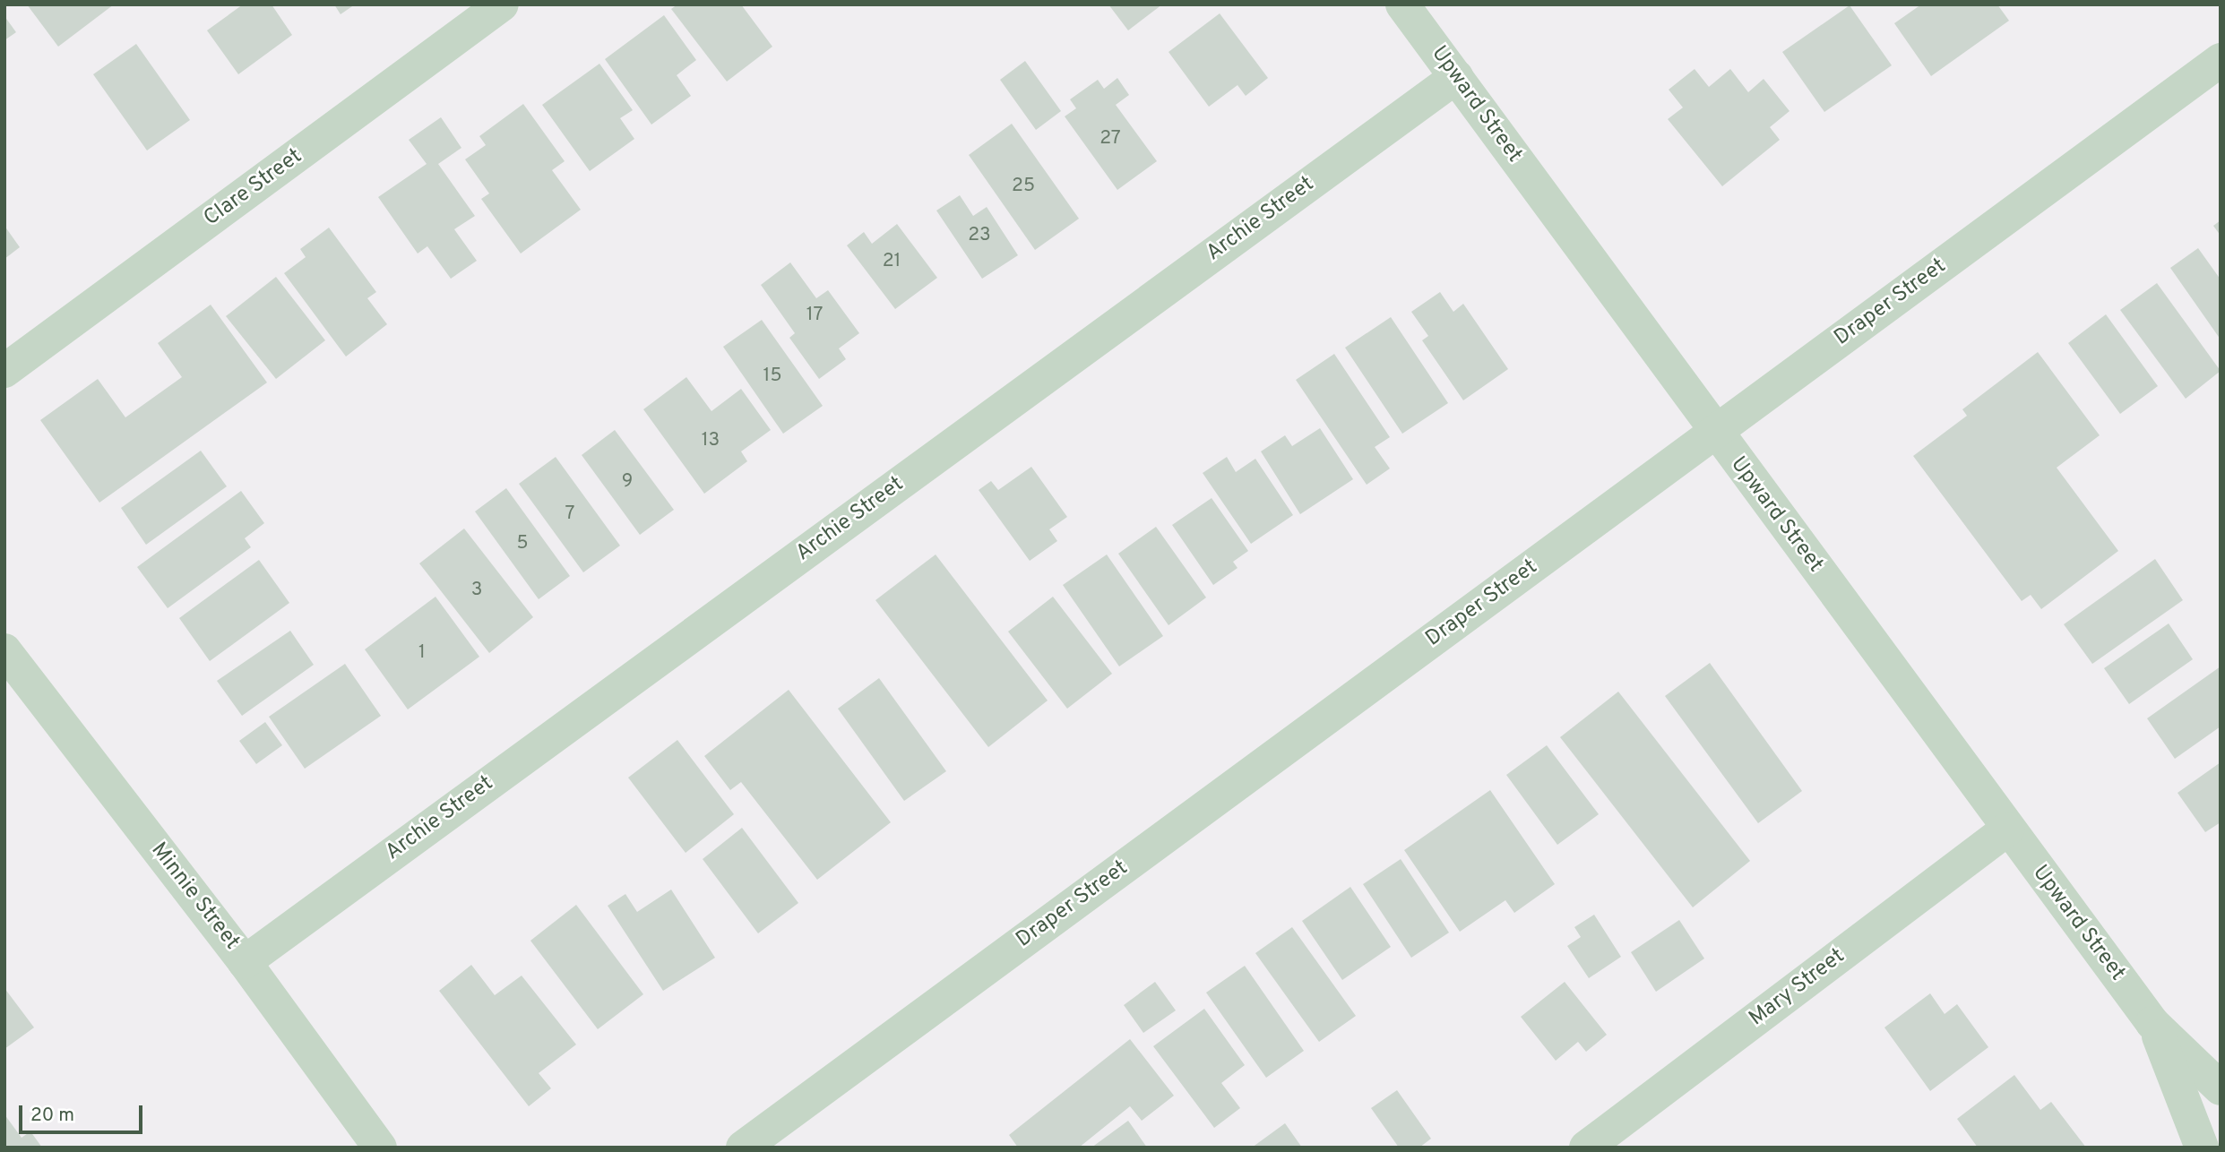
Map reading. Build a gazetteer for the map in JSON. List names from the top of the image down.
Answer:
{
  "streets": {
    "street": [
      "Upward Street",
      "Clare Street",
      "Archie Street",
      "Draper Street",
      "Minnie Street",
      "Mary Street"
    ]
  },
  "crossings": [
    ["Upward Street", "Archie Street"],
    ["Upward Street", "Draper Street"],
    ["Upward Street", "Mary Street"],
    ["Archie Street", "Minnie Street"]
  ],
  "house_numbers": [
    "27",
    "25",
    "23",
    "21",
    "17",
    "15",
    "13",
    "9",
    "7",
    "5",
    "3",
    "1"
  ],
  "scale_bar": "20 m"
}
